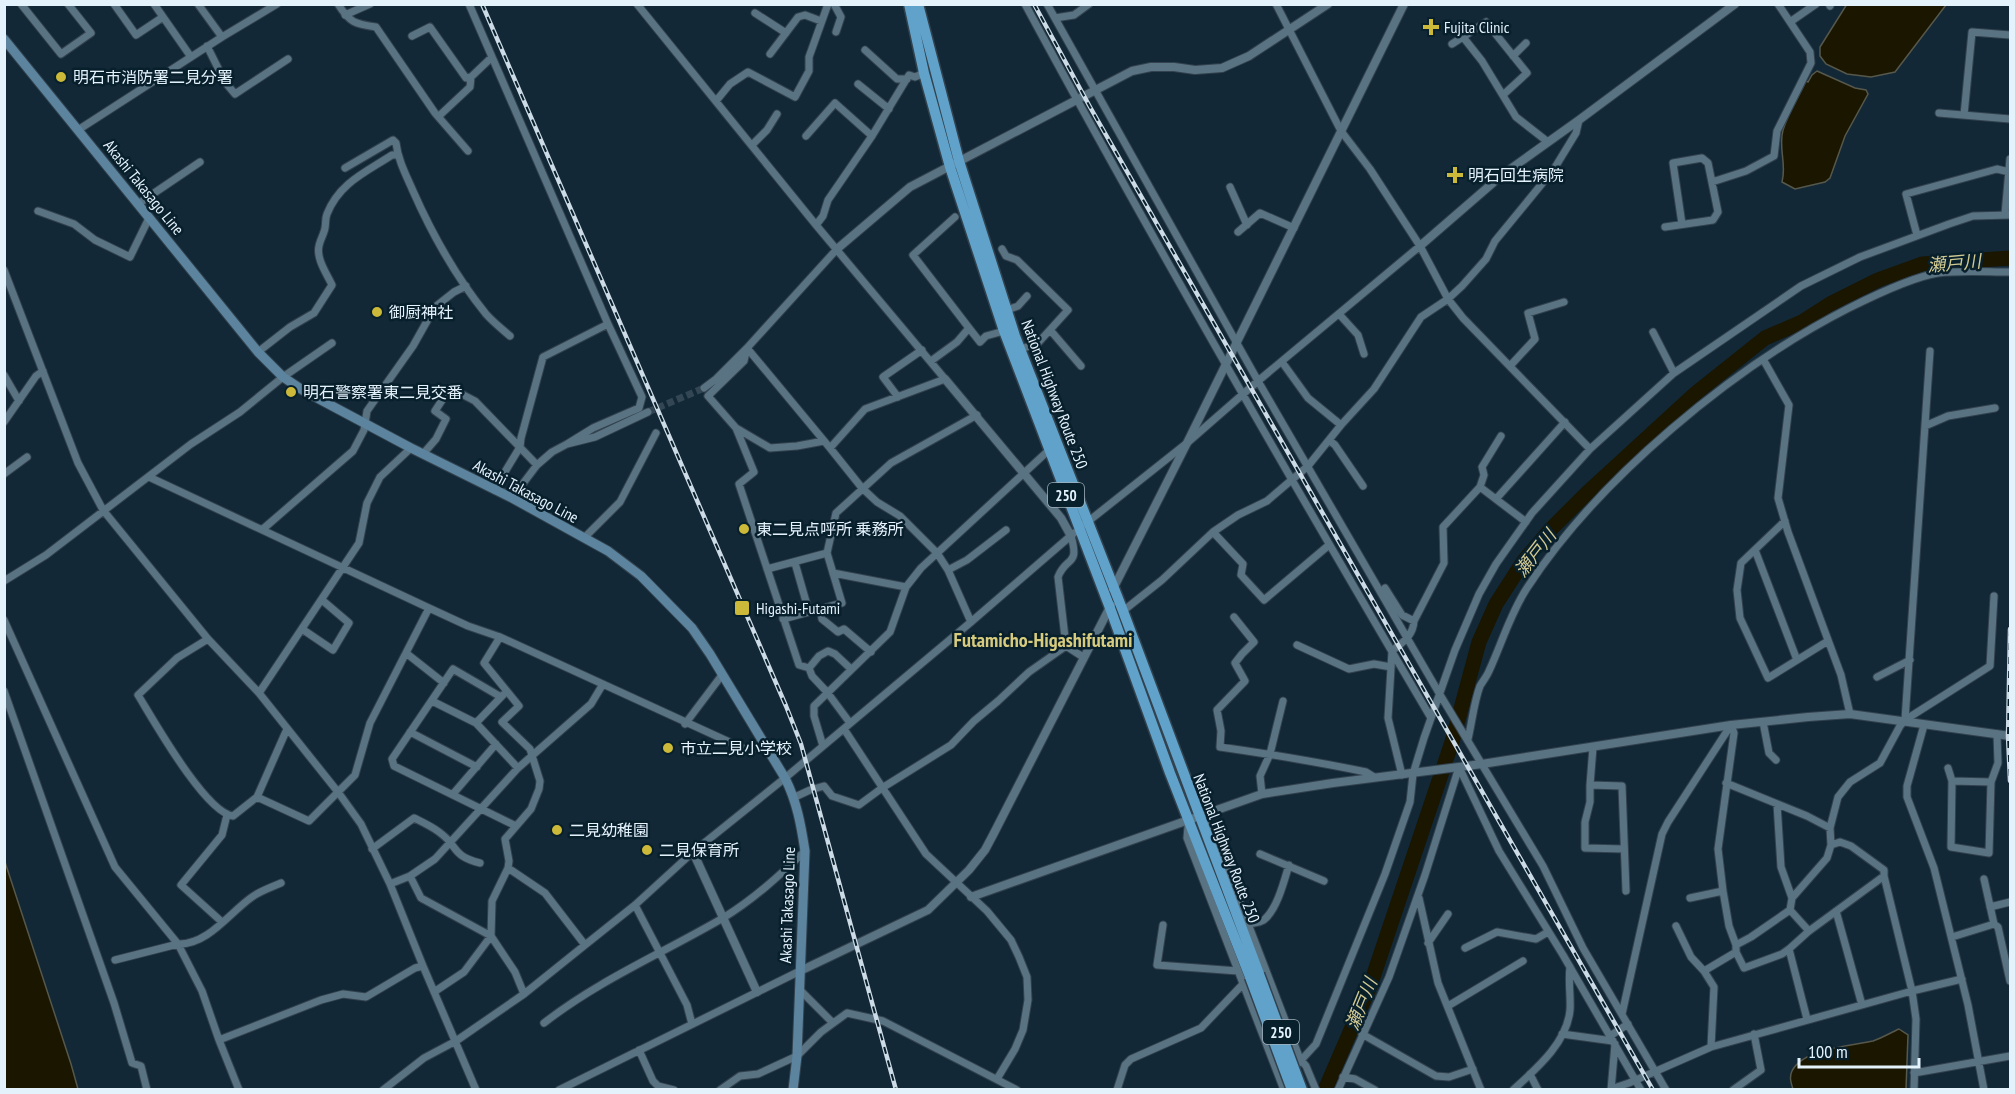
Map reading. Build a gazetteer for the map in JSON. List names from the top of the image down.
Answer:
{
  "streets": {
    "highway": ["National Highway Route 250", "250"],
    "main road": ["Akashi Takasago Line"]
  },
  "districts": ["Futamicho-Higashifutami"],
  "water": ["瀬戸川"],
  "places": {
    "health": ["Fujita Clinic", "明石回生病院"],
    "other": [
      "明石市消防署二見分署",
      "御厨神社",
      "明石警察署東二見交番",
      "東二見点呼所 乗務所",
      "市立二見小学校",
      "二見幼稚園",
      "二見保育所"
    ],
    "transit": ["Higashi-Futami"]
  },
  "scale_bar": "100 m"
}
